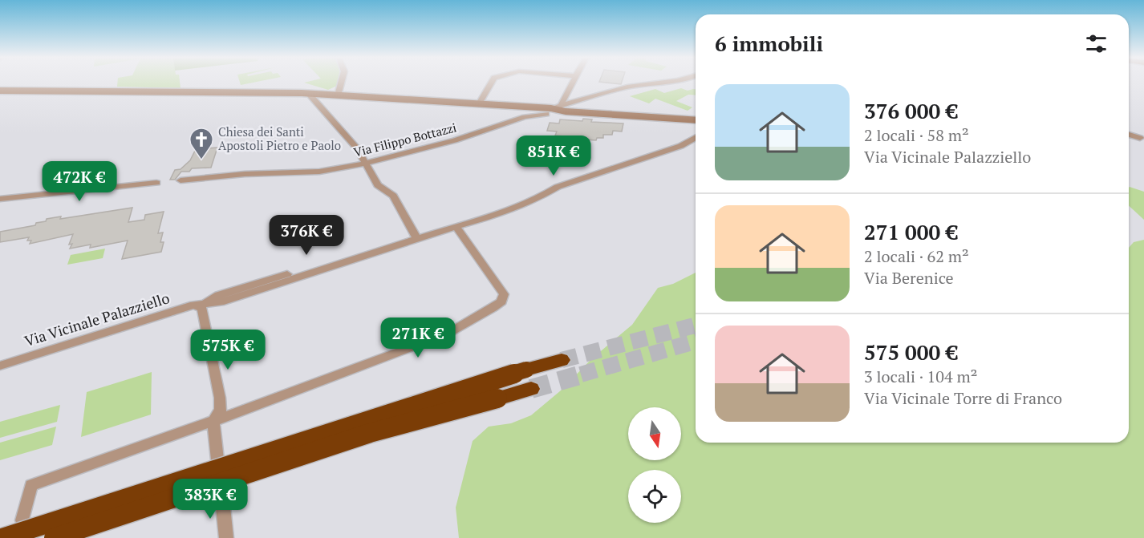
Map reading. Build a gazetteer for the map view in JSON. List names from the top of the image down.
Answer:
{
  "streets": {
    "street": ["Via Filippo Bottazzi", "Via Vicinale Palazziello"]
  },
  "places": {
    "church": ["Chiesa dei Santi Apostoli Pietro e Paolo"]
  },
  "north": "bottom",
  "page": {
    "heading": "6 immobili",
    "list": [
      {
        "name": "376 000 €",
        "note": "2 locali · 58 m² · Via Vicinale Palazziello"
      },
      {
        "name": "271 000 €",
        "note": "2 locali · 62 m² · Via Berenice"
      },
      {
        "name": "575 000 €",
        "note": "3 locali · 104 m² · Via Vicinale Torre di Franco"
      }
    ],
    "price": [
      "851K €",
      "472K €",
      "376K €",
      "271K €",
      "575K €",
      "383K €"
    ]
  }
}
